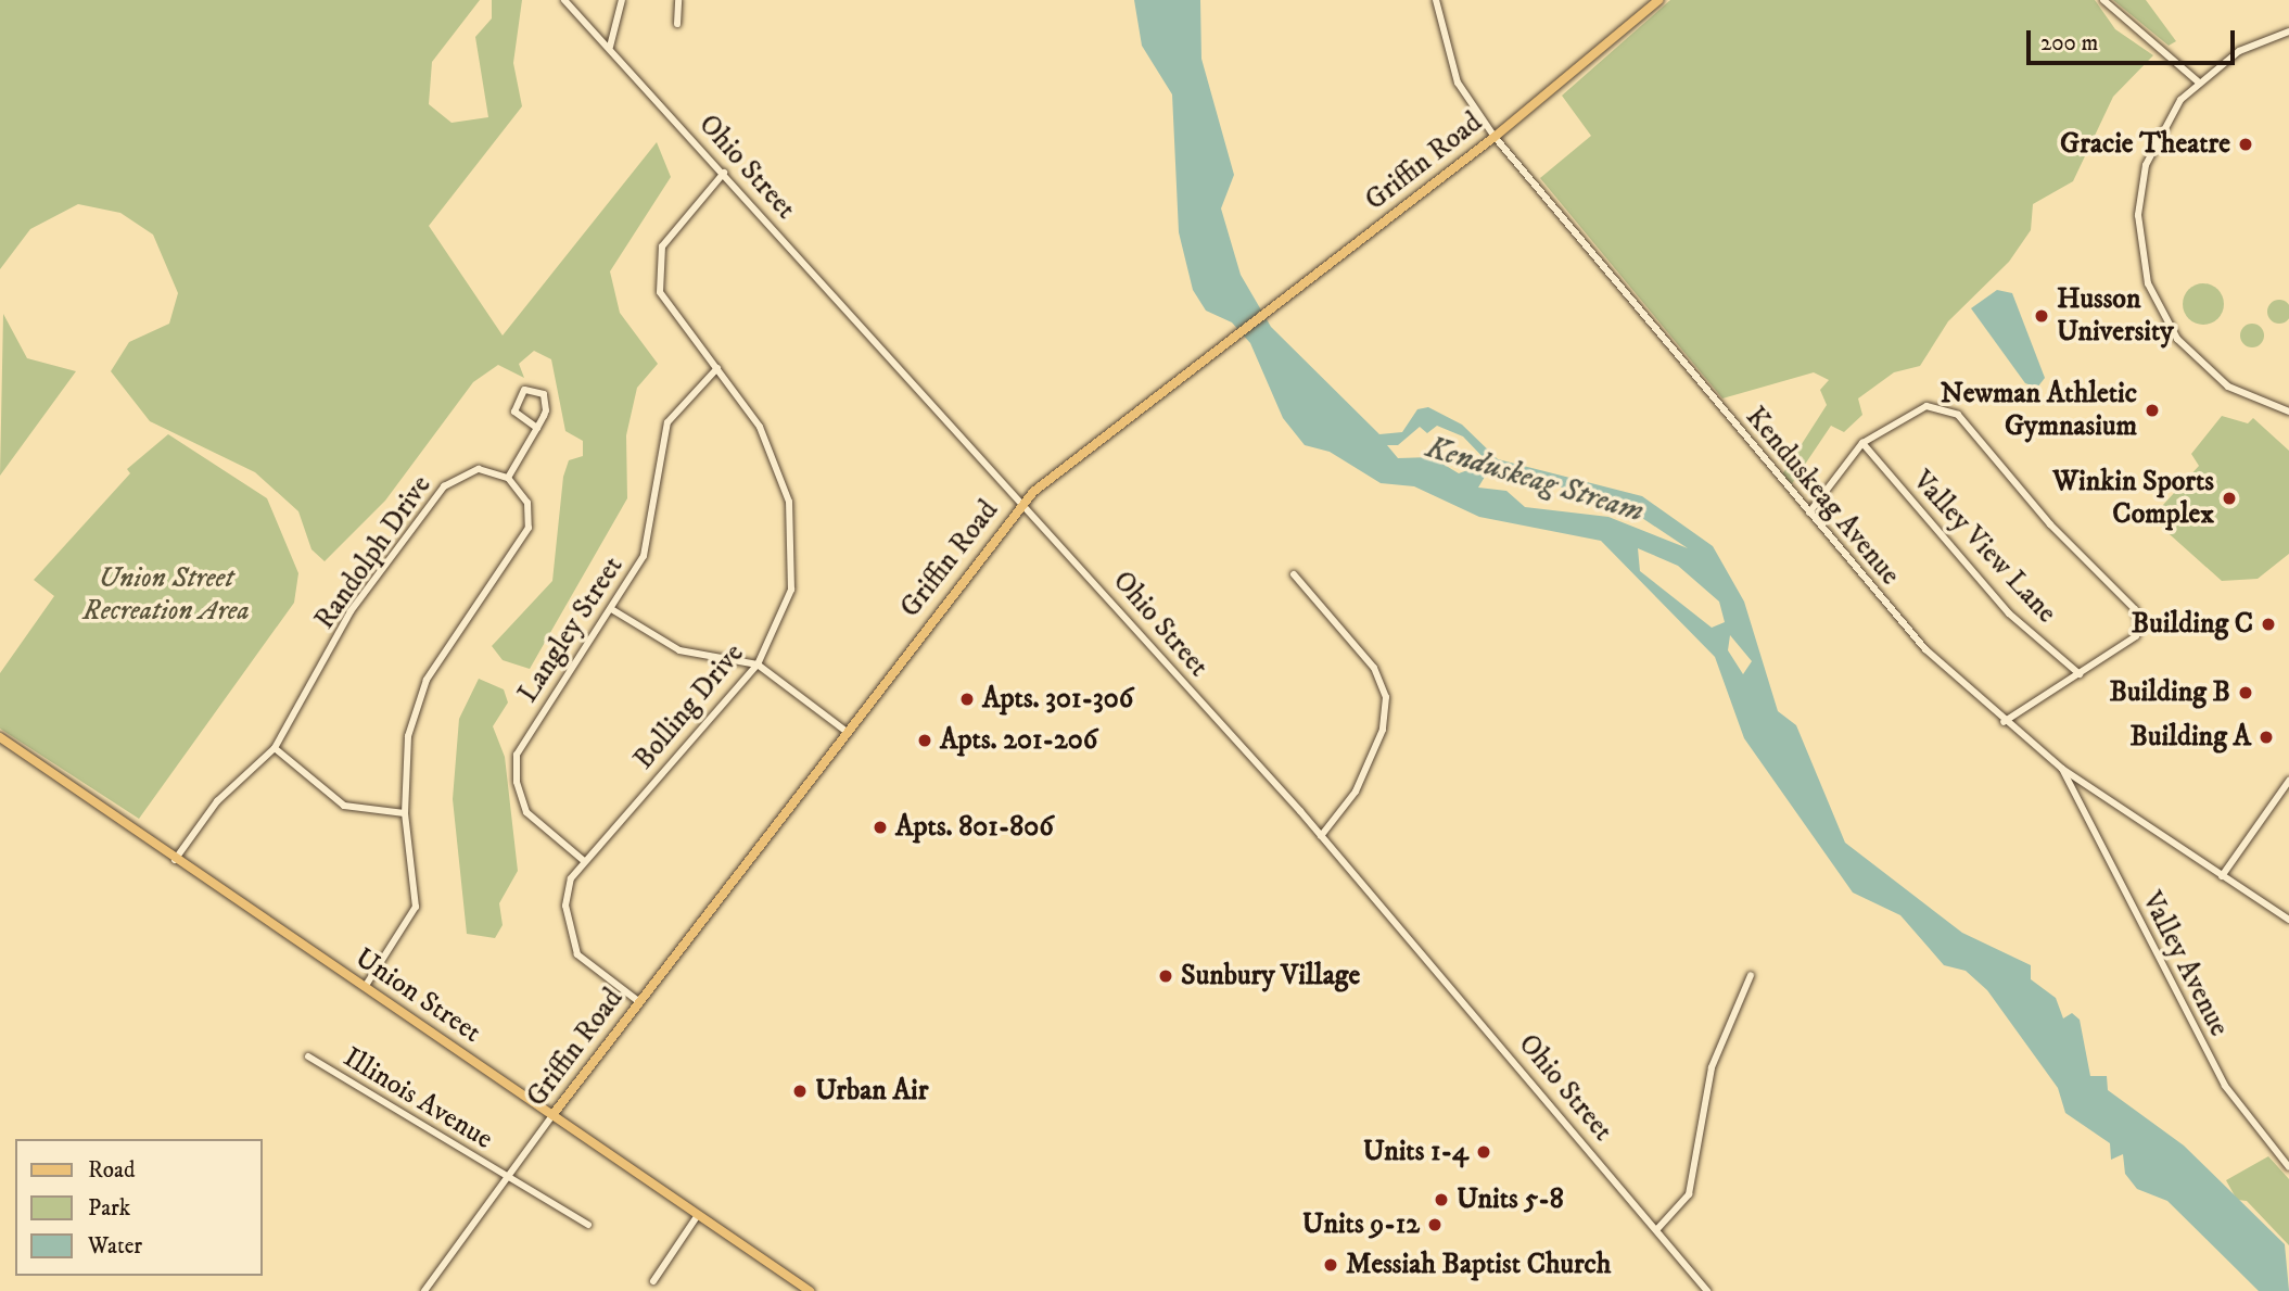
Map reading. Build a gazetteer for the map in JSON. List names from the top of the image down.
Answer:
{
  "streets": {
    "main road": ["Griffin Road", "Union Street"],
    "street": [
      "Ohio Street",
      "Kenduskeag Avenue",
      "Valley View Lane",
      "Randolph Drive",
      "Langley Street",
      "Bolling Drive",
      "Valley Avenue",
      "Illinois Avenue"
    ]
  },
  "crossings": [
    ["Griffin Road", "Ohio Street"],
    ["Griffin Road", "Kenduskeag Avenue"],
    ["Griffin Road", "Bolling Drive"],
    ["Griffin Road", "Union Street"],
    ["Griffin Road", "Illinois Avenue"],
    ["Ohio Street", "Bolling Drive"],
    ["Kenduskeag Avenue", "Valley Avenue"],
    ["Randolph Drive", "Union Street"],
    ["Langley Street", "Bolling Drive"]
  ],
  "water": ["Kenduskeag Stream"],
  "parks": ["Union Street Recreation Area"],
  "places": [
    "Gracie Theatre",
    "Husson University",
    "Newman Athletic Gymnasium",
    "Winkin Sports Complex",
    "Building C",
    "Building B",
    "Apts. 301-306",
    "Building A",
    "Apts. 201-206",
    "Apts. 801-806",
    "Sunbury Village",
    "Urban Air",
    "Units 1-4",
    "Units 5-8",
    "Units 9-12",
    "Messiah Baptist Church"
  ],
  "legend": ["Road", "Park", "Water"],
  "scale_bar": "200 m"
}
